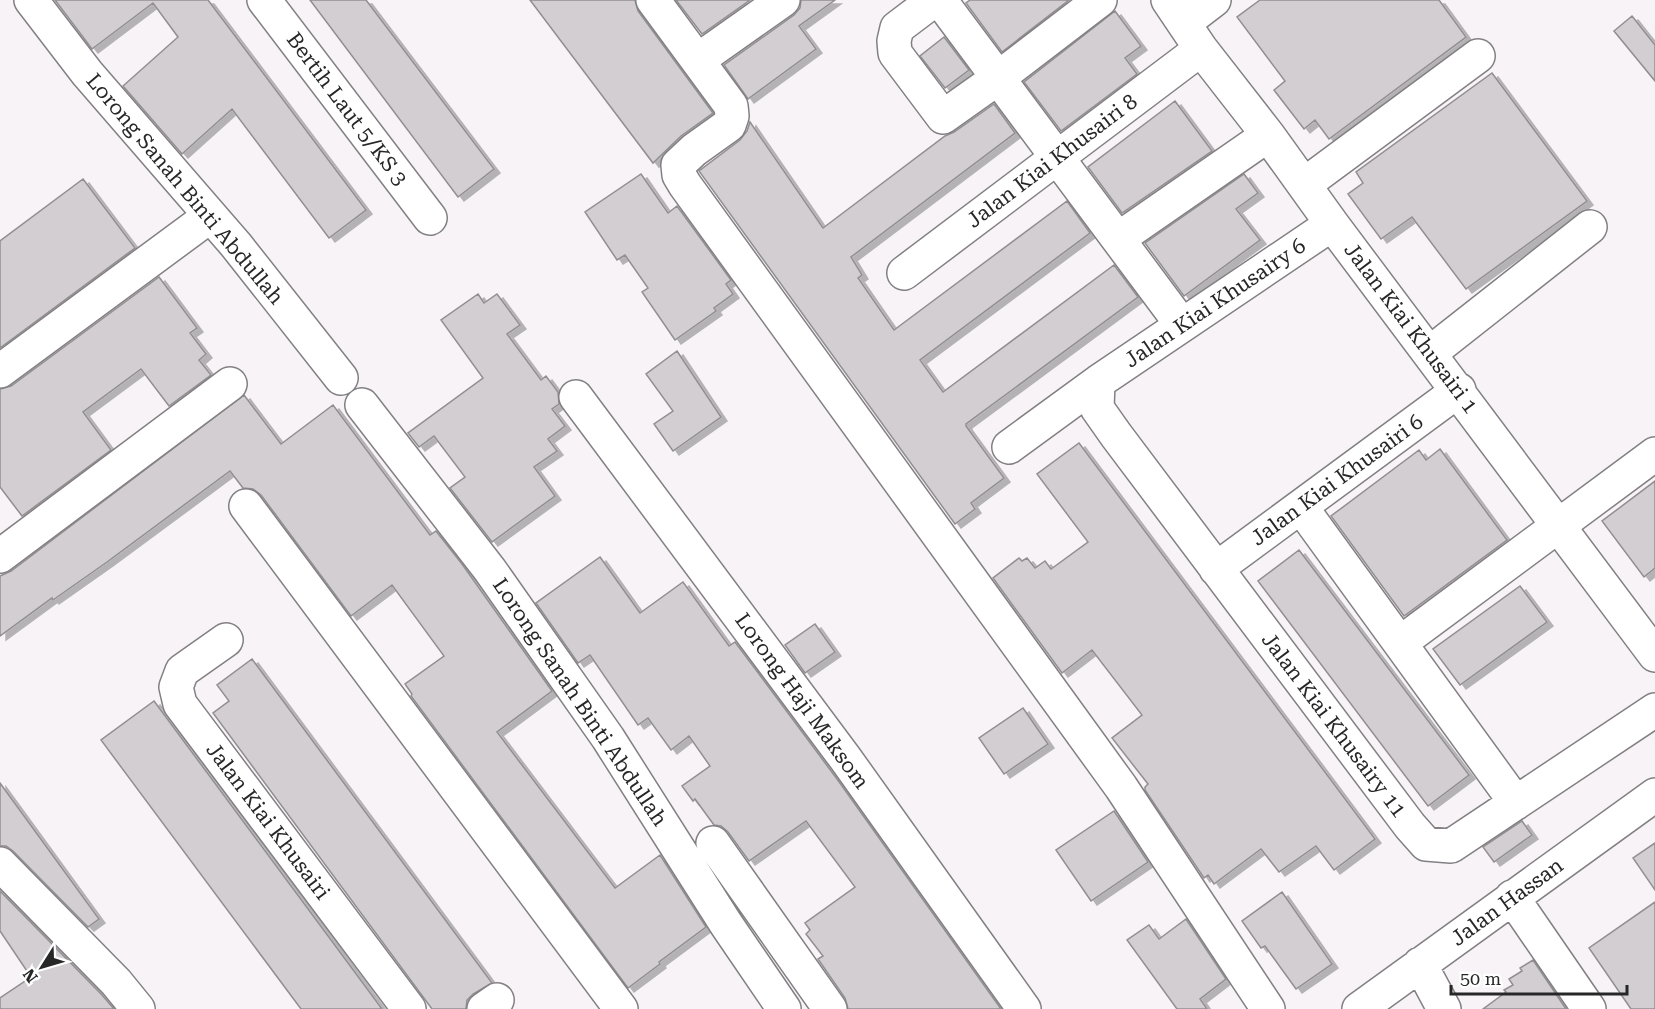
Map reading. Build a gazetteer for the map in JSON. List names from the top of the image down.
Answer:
{
  "streets": {
    "street": [
      "Bertih Laut 5/KS 3",
      "Jalan Kiai Khusairi 8",
      "Lorong Sanah Binti Abdullah",
      "Jalan Kiai Khusairy 6",
      "Jalan Kiai Khusairi 1",
      "Jalan Kiai Khusairi 6",
      "Lorong Haji Maksom",
      "Jalan Kiai Khusairy 11",
      "Jalan Kiai Khusairi",
      "Jalan Hassan"
    ]
  },
  "crossings": [
    ["Jalan Kiai Khusairi 8", "Jalan Kiai Khusairi 1"],
    ["Jalan Kiai Khusairy 6", "Jalan Kiai Khusairi 1"],
    ["Jalan Kiai Khusairy 6", "Jalan Kiai Khusairy 11"],
    ["Jalan Kiai Khusairi 1", "Jalan Kiai Khusairi 6"],
    ["Jalan Kiai Khusairi 6", "Jalan Kiai Khusairy 11"]
  ],
  "scale_bar": "50 m",
  "north": "bottom left"
}
